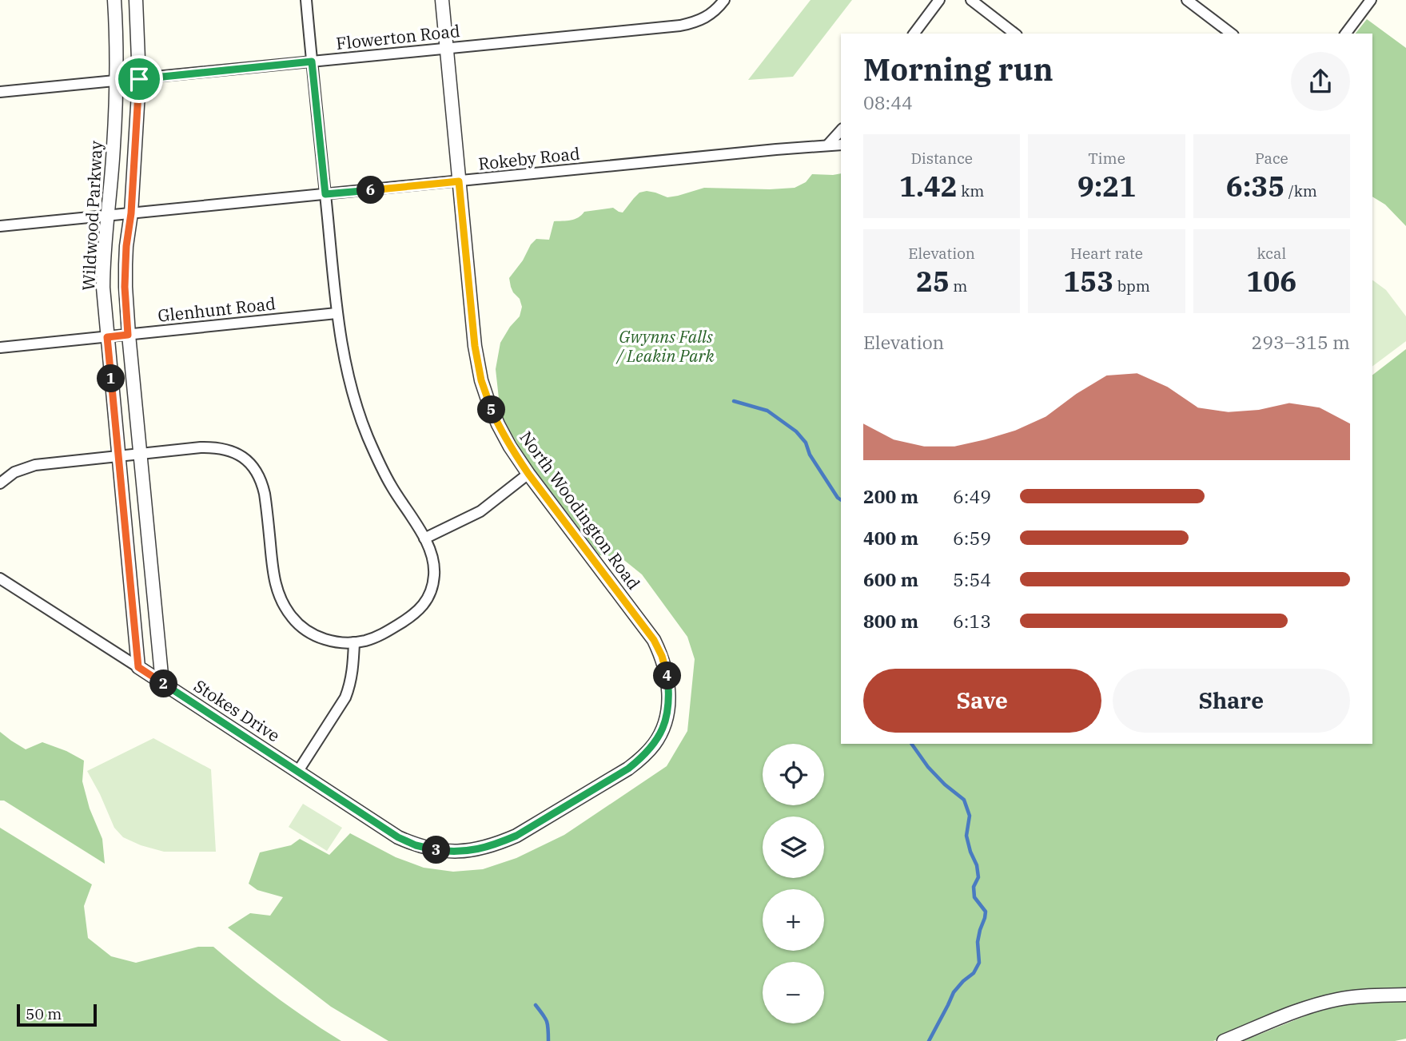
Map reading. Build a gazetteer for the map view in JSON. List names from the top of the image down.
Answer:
{
  "streets": {
    "street": [
      "Flowerton Road",
      "Rokeby Road",
      "Wildwood Parkway",
      "Glenhunt Road",
      "North Woodington Road",
      "Stokes Drive"
    ]
  },
  "crossings": [
    ["Flowerton Road", "Wildwood Parkway"],
    ["Flowerton Road", "North Woodington Road"],
    ["Rokeby Road", "Wildwood Parkway"],
    ["Rokeby Road", "North Woodington Road"],
    ["Wildwood Parkway", "Glenhunt Road"],
    ["Wildwood Parkway", "Stokes Drive"],
    ["North Woodington Road", "Stokes Drive"]
  ],
  "parks": ["Gwynns Falls / Leakin Park"],
  "scale_bar": "50 m",
  "page": {
    "heading": ["Morning run", "08:44"],
    "stats": [
      ["Distance", "1.42 km"],
      ["Time", "9:21"],
      ["Pace", "6:35 /km"],
      ["Elevation", "25 m"],
      ["Heart rate", "153 bpm"],
      ["kcal", "106"]
    ],
    "pins": [
      "6",
      "1",
      "5",
      "4",
      "2",
      "3"
    ],
    "chart": ["Elevation", "293–315 m"],
    "list": [
      {
        "name": "200 m",
        "note": "6:49"
      },
      {
        "name": "400 m",
        "note": "6:59"
      },
      {
        "name": "600 m",
        "note": "5:54"
      },
      {
        "name": "800 m",
        "note": "6:13"
      }
    ],
    "buttons": ["Save", "Share"],
    "map_buttons": ["+", "−"],
    "scale": "50 m"
  }
}
